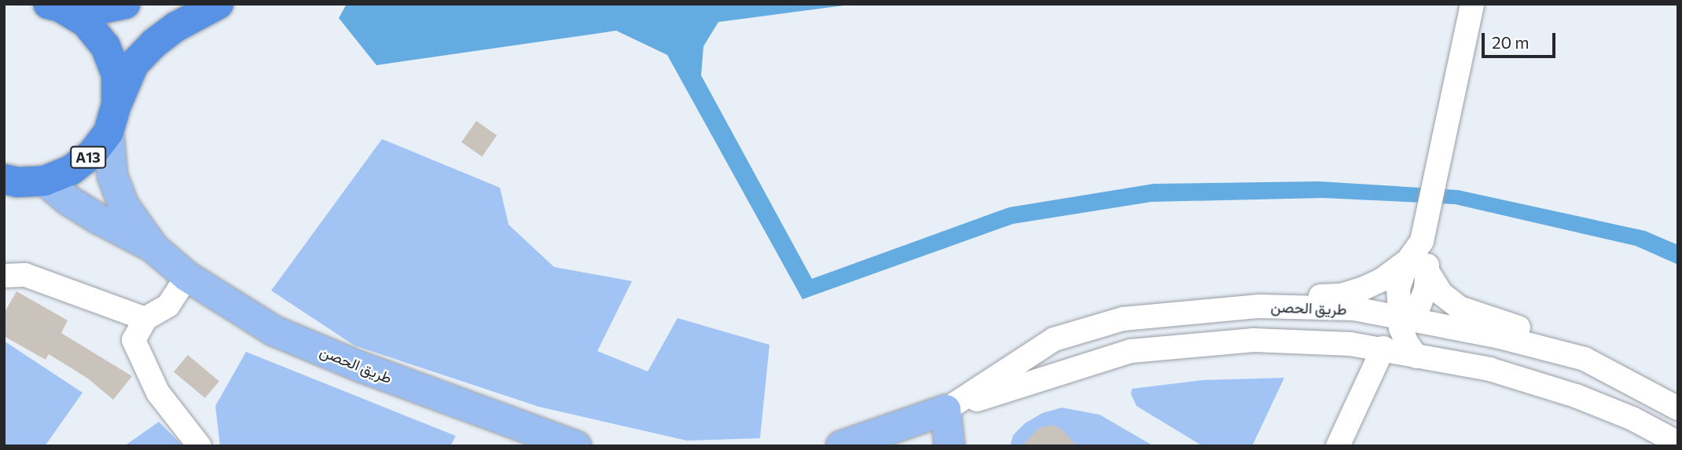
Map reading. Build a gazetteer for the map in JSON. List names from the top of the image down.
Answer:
{
  "streets": {
    "highway": ["A13"],
    "main road": ["طريق الحصن"]
  },
  "crossings": [
    ["A13", "طريق الحصن"]
  ],
  "scale_bar": "20 m"
}
